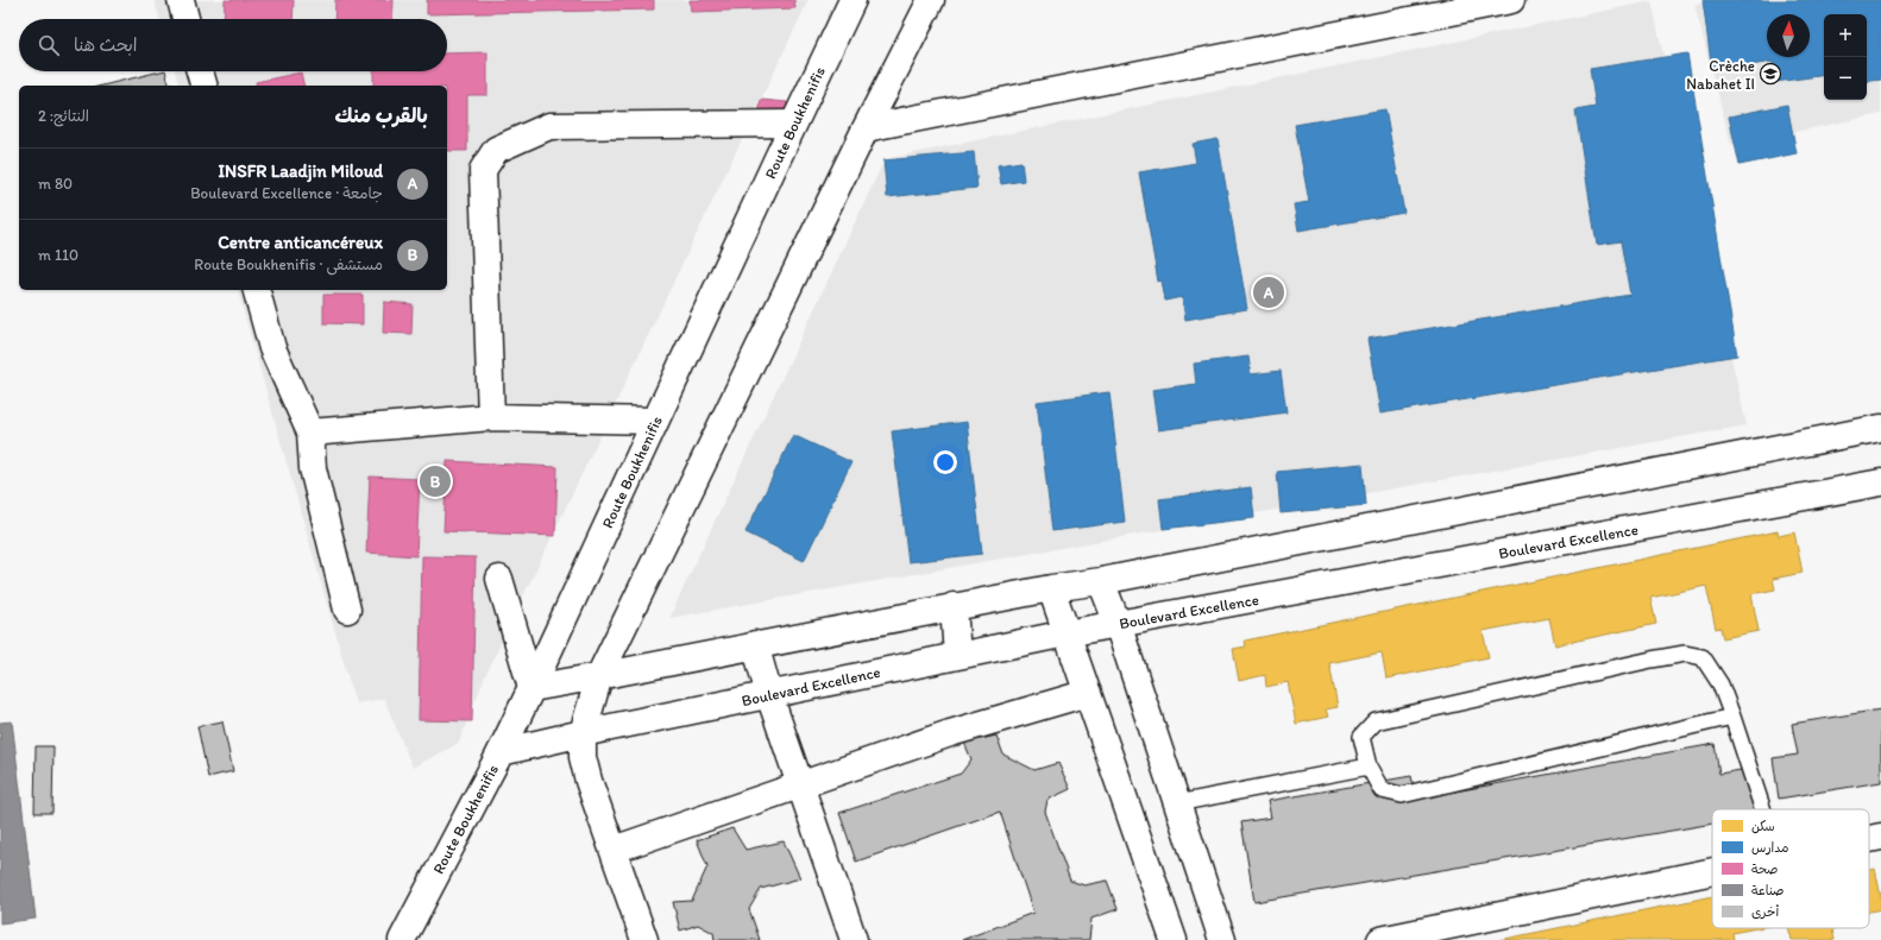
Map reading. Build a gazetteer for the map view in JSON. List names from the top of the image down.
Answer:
{
  "streets": {
    "street": ["Route Boukhenifis", "Boulevard Excellence"]
  },
  "crossings": [
    ["Route Boukhenifis", "Boulevard Excellence"]
  ],
  "places": {
    "school or university": ["Crèche Nabahet II"]
  },
  "legend": [
    "سكن",
    "مدارس",
    "صحة",
    "صناعة",
    "أخرى"
  ],
  "north": "top",
  "page": {
    "map_buttons": ["+", "−"],
    "search": "ابحث هنا",
    "heading": ["بالقرب منك", "النتائج: 2"],
    "list": [
      {
        "mark": "A",
        "name": "INSFR Laadjin Miloud",
        "note": "جامعة · Boulevard Excellence",
        "value": "80 m"
      },
      {
        "mark": "B",
        "name": "Centre anticancéreux",
        "note": "مستشفى · Route Boukhenifis",
        "value": "110 m"
      }
    ],
    "pins": ["A", "B"]
  }
}
